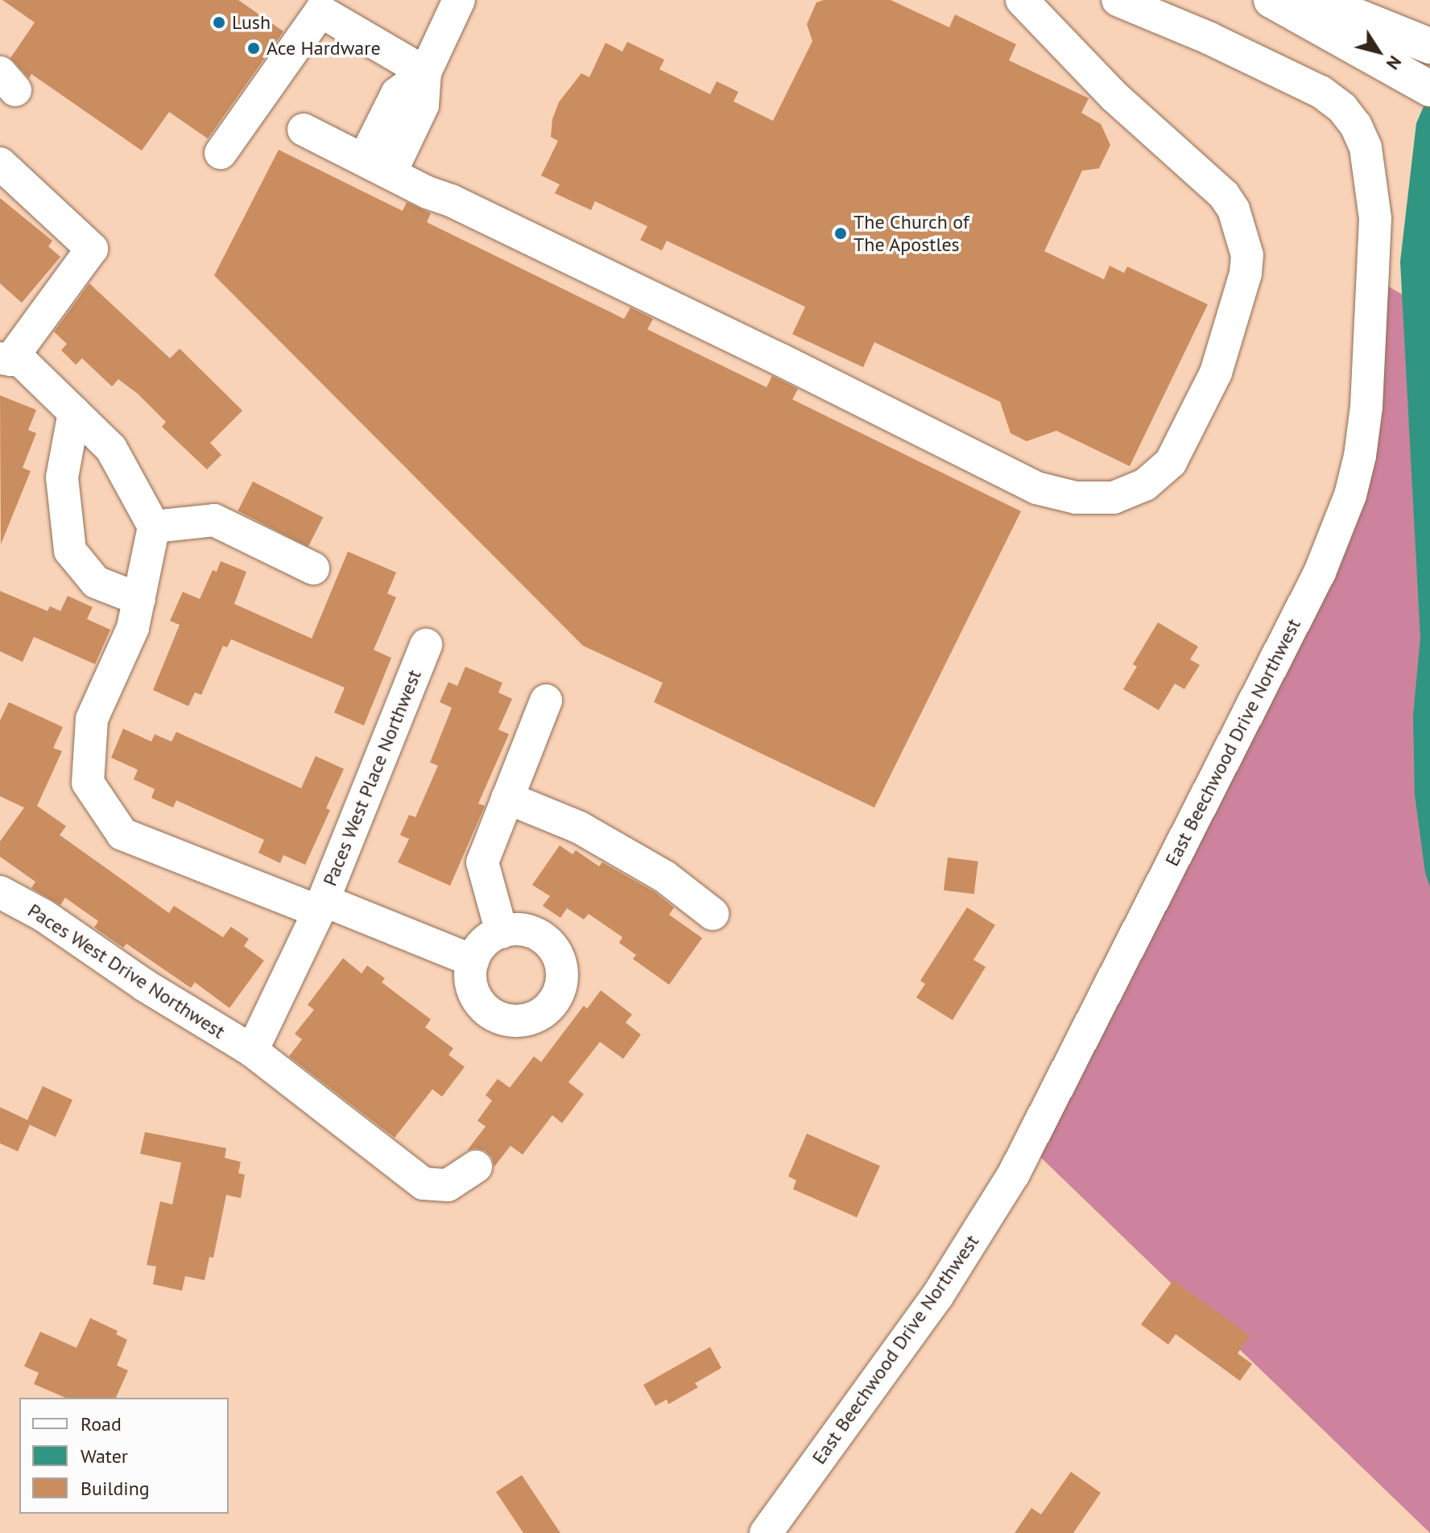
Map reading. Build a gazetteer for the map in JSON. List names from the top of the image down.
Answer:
{
  "streets": {
    "street": ["East Beechwood Drive Northwest", "Paces West Place Northwest", "Paces West Drive Northwest"]
  },
  "places": ["Lush", "Ace Hardware", "The Church of The Apostles"],
  "legend": ["Road", "Water", "Building"],
  "north": "bottom right"
}
